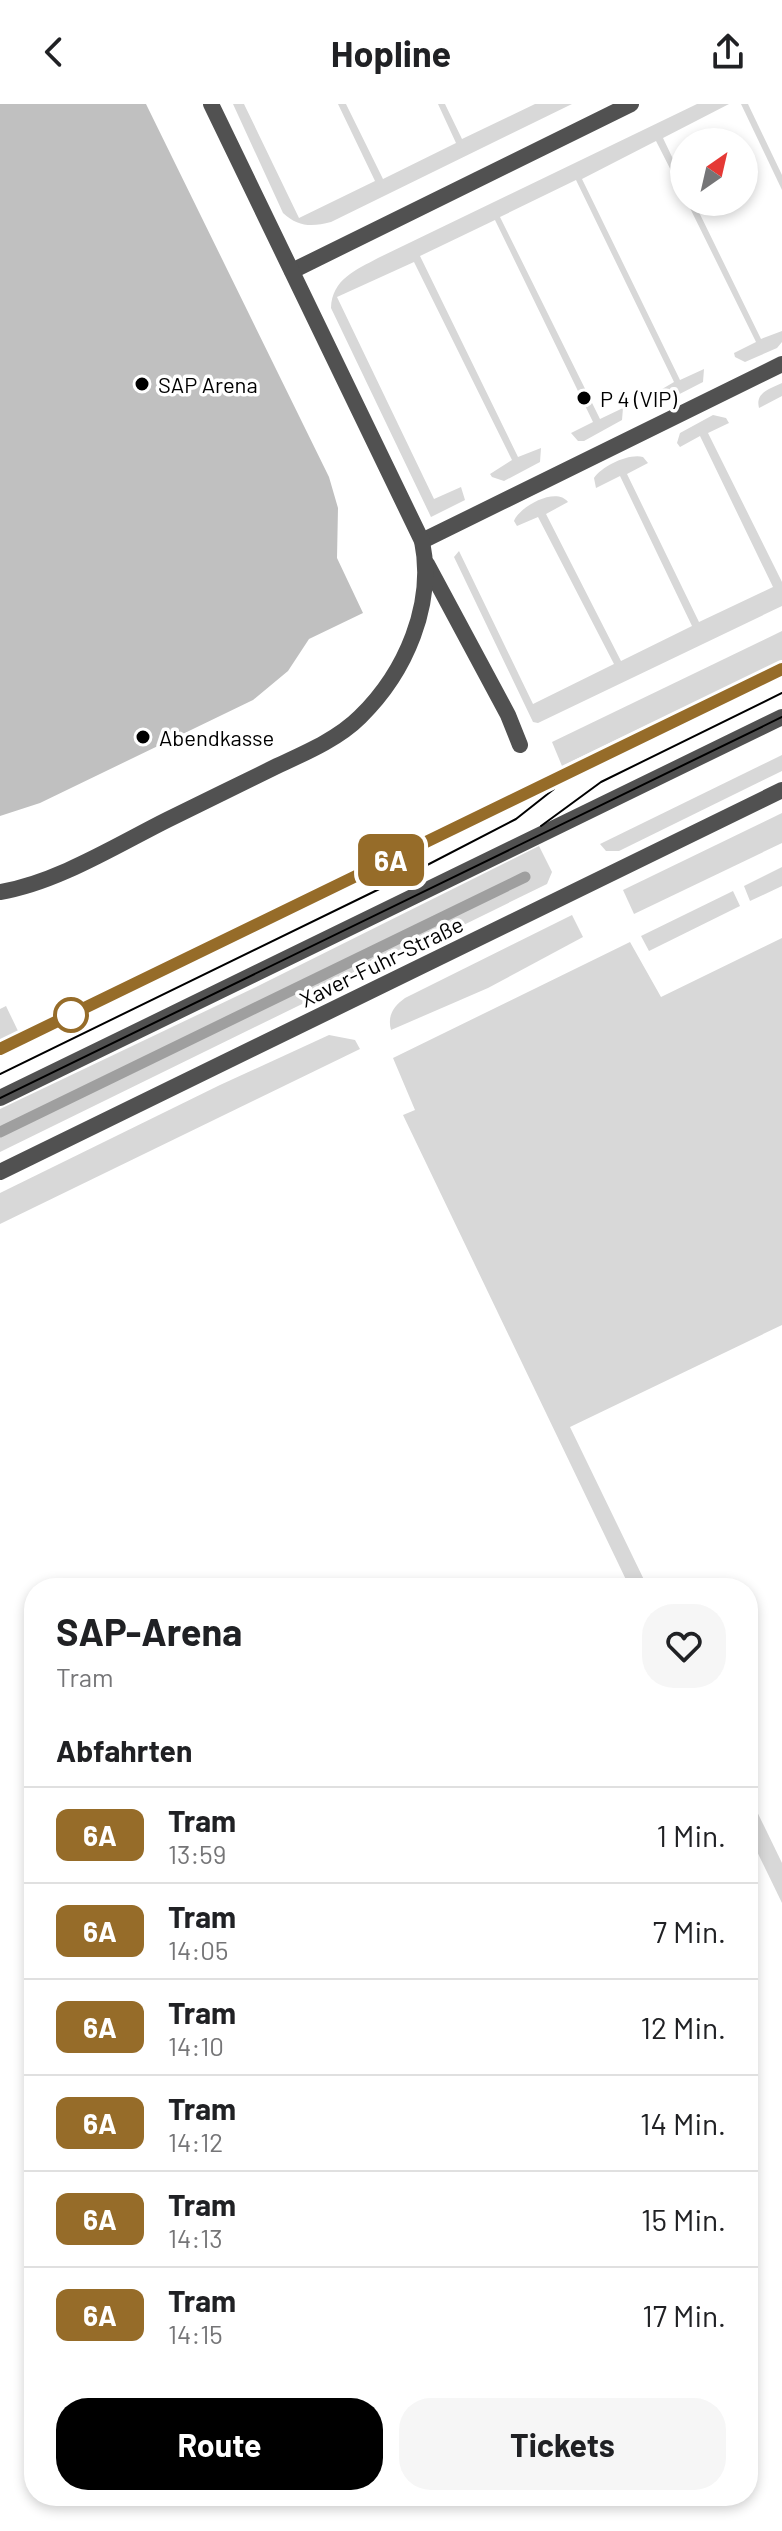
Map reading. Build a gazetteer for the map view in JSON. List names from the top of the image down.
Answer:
{
  "streets": {
    "street": ["Xaver-Fuhr-Straße"]
  },
  "places": ["SAP Arena", "P 4 (VIP)", "Abendkasse"],
  "lines": ["tram line 6A"],
  "north": "top right",
  "page": {
    "header": "Hopline",
    "on_map": "6A",
    "heading": [
      ["SAP-Arena", "Tram"],
      "Abfahrten"
    ],
    "list": [
      {
        "mark": "6A",
        "name": "Tram",
        "note": "13:59",
        "value": "1 Min."
      },
      {
        "mark": "6A",
        "name": "Tram",
        "note": "14:05",
        "value": "7 Min."
      },
      {
        "mark": "6A",
        "name": "Tram",
        "note": "14:10",
        "value": "12 Min."
      },
      {
        "mark": "6A",
        "name": "Tram",
        "note": "14:12",
        "value": "14 Min."
      },
      {
        "mark": "6A",
        "name": "Tram",
        "note": "14:13",
        "value": "15 Min."
      },
      {
        "mark": "6A",
        "name": "Tram",
        "note": "14:15",
        "value": "17 Min."
      }
    ],
    "buttons": ["Route", "Tickets"]
  }
}
